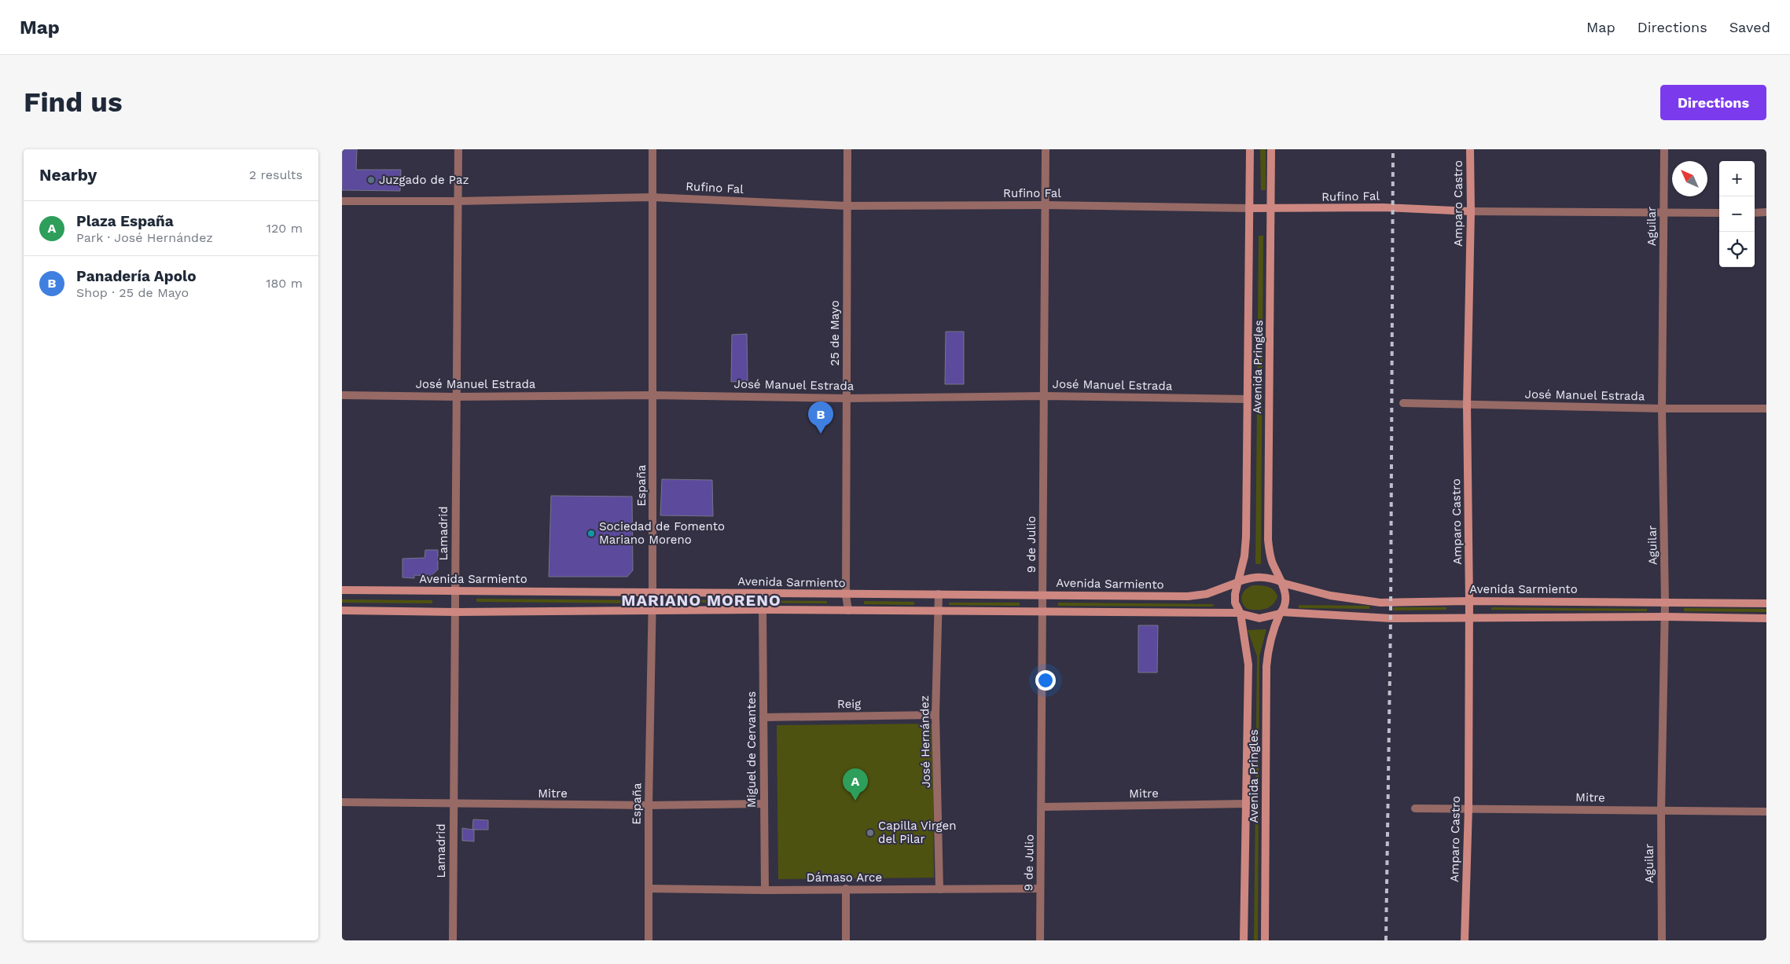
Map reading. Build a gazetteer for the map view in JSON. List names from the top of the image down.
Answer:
{
  "streets": {
    "main road": [
      "Rufino Fal",
      "Amparo Castro",
      "Avenida Pringles",
      "Avenida Sarmiento"
    ],
    "street": [
      "Aguilar",
      "25 de Mayo",
      "José Manuel Estrada",
      "España",
      "Lamadrid",
      "9 de Julio",
      "Reig",
      "José Hernández",
      "Miguel de Cervantes",
      "Mitre",
      "Dámaso Arce"
    ]
  },
  "crossings": [
    ["Rufino Fal", "Amparo Castro"],
    ["Rufino Fal", "Aguilar"],
    ["Rufino Fal", "25 de Mayo"],
    ["Rufino Fal", "Avenida Pringles"],
    ["Rufino Fal", "España"],
    ["Rufino Fal", "Lamadrid"],
    ["Rufino Fal", "9 de Julio"],
    ["Amparo Castro", "José Manuel Estrada"],
    ["Amparo Castro", "Avenida Sarmiento"],
    ["Amparo Castro", "Mitre"],
    ["Aguilar", "José Manuel Estrada"],
    ["Aguilar", "Avenida Sarmiento"],
    ["Aguilar", "Mitre"],
    ["25 de Mayo", "José Manuel Estrada"],
    ["25 de Mayo", "Avenida Sarmiento"],
    ["Avenida Pringles", "José Manuel Estrada"],
    ["Avenida Pringles", "Avenida Sarmiento"],
    ["Avenida Pringles", "Mitre"],
    ["José Manuel Estrada", "España"],
    ["José Manuel Estrada", "Lamadrid"],
    ["José Manuel Estrada", "9 de Julio"],
    ["España", "Avenida Sarmiento"],
    ["España", "Mitre"],
    ["España", "Dámaso Arce"],
    ["Lamadrid", "Avenida Sarmiento"],
    ["Lamadrid", "Mitre"],
    ["9 de Julio", "Avenida Sarmiento"],
    ["9 de Julio", "Mitre"],
    ["9 de Julio", "Dámaso Arce"],
    ["Avenida Sarmiento", "José Hernández"],
    ["Reig", "José Hernández"],
    ["Reig", "Miguel de Cervantes"],
    ["José Hernández", "Dámaso Arce"],
    ["Miguel de Cervantes", "Mitre"],
    ["Miguel de Cervantes", "Dámaso Arce"]
  ],
  "districts": ["MARIANO MORENO"],
  "places": ["Juzgado de Paz", "Sociedad de Fomento Mariano Moreno", "Capilla Virgen del Pilar"],
  "north": "top left",
  "page": {
    "header": "Map",
    "nav": ["Map", "Directions", "Saved"],
    "buttons": "Directions",
    "title": "Find us",
    "heading": ["Nearby", "2 results"],
    "map_buttons": ["+", "−"],
    "list": [
      {
        "mark": "A",
        "name": "Plaza España",
        "note": "Park · José Hernández",
        "value": "120 m"
      },
      {
        "mark": "B",
        "name": "Panadería Apolo",
        "note": "Shop · 25 de Mayo",
        "value": "180 m"
      }
    ],
    "pins": ["B", "A"]
  }
}
